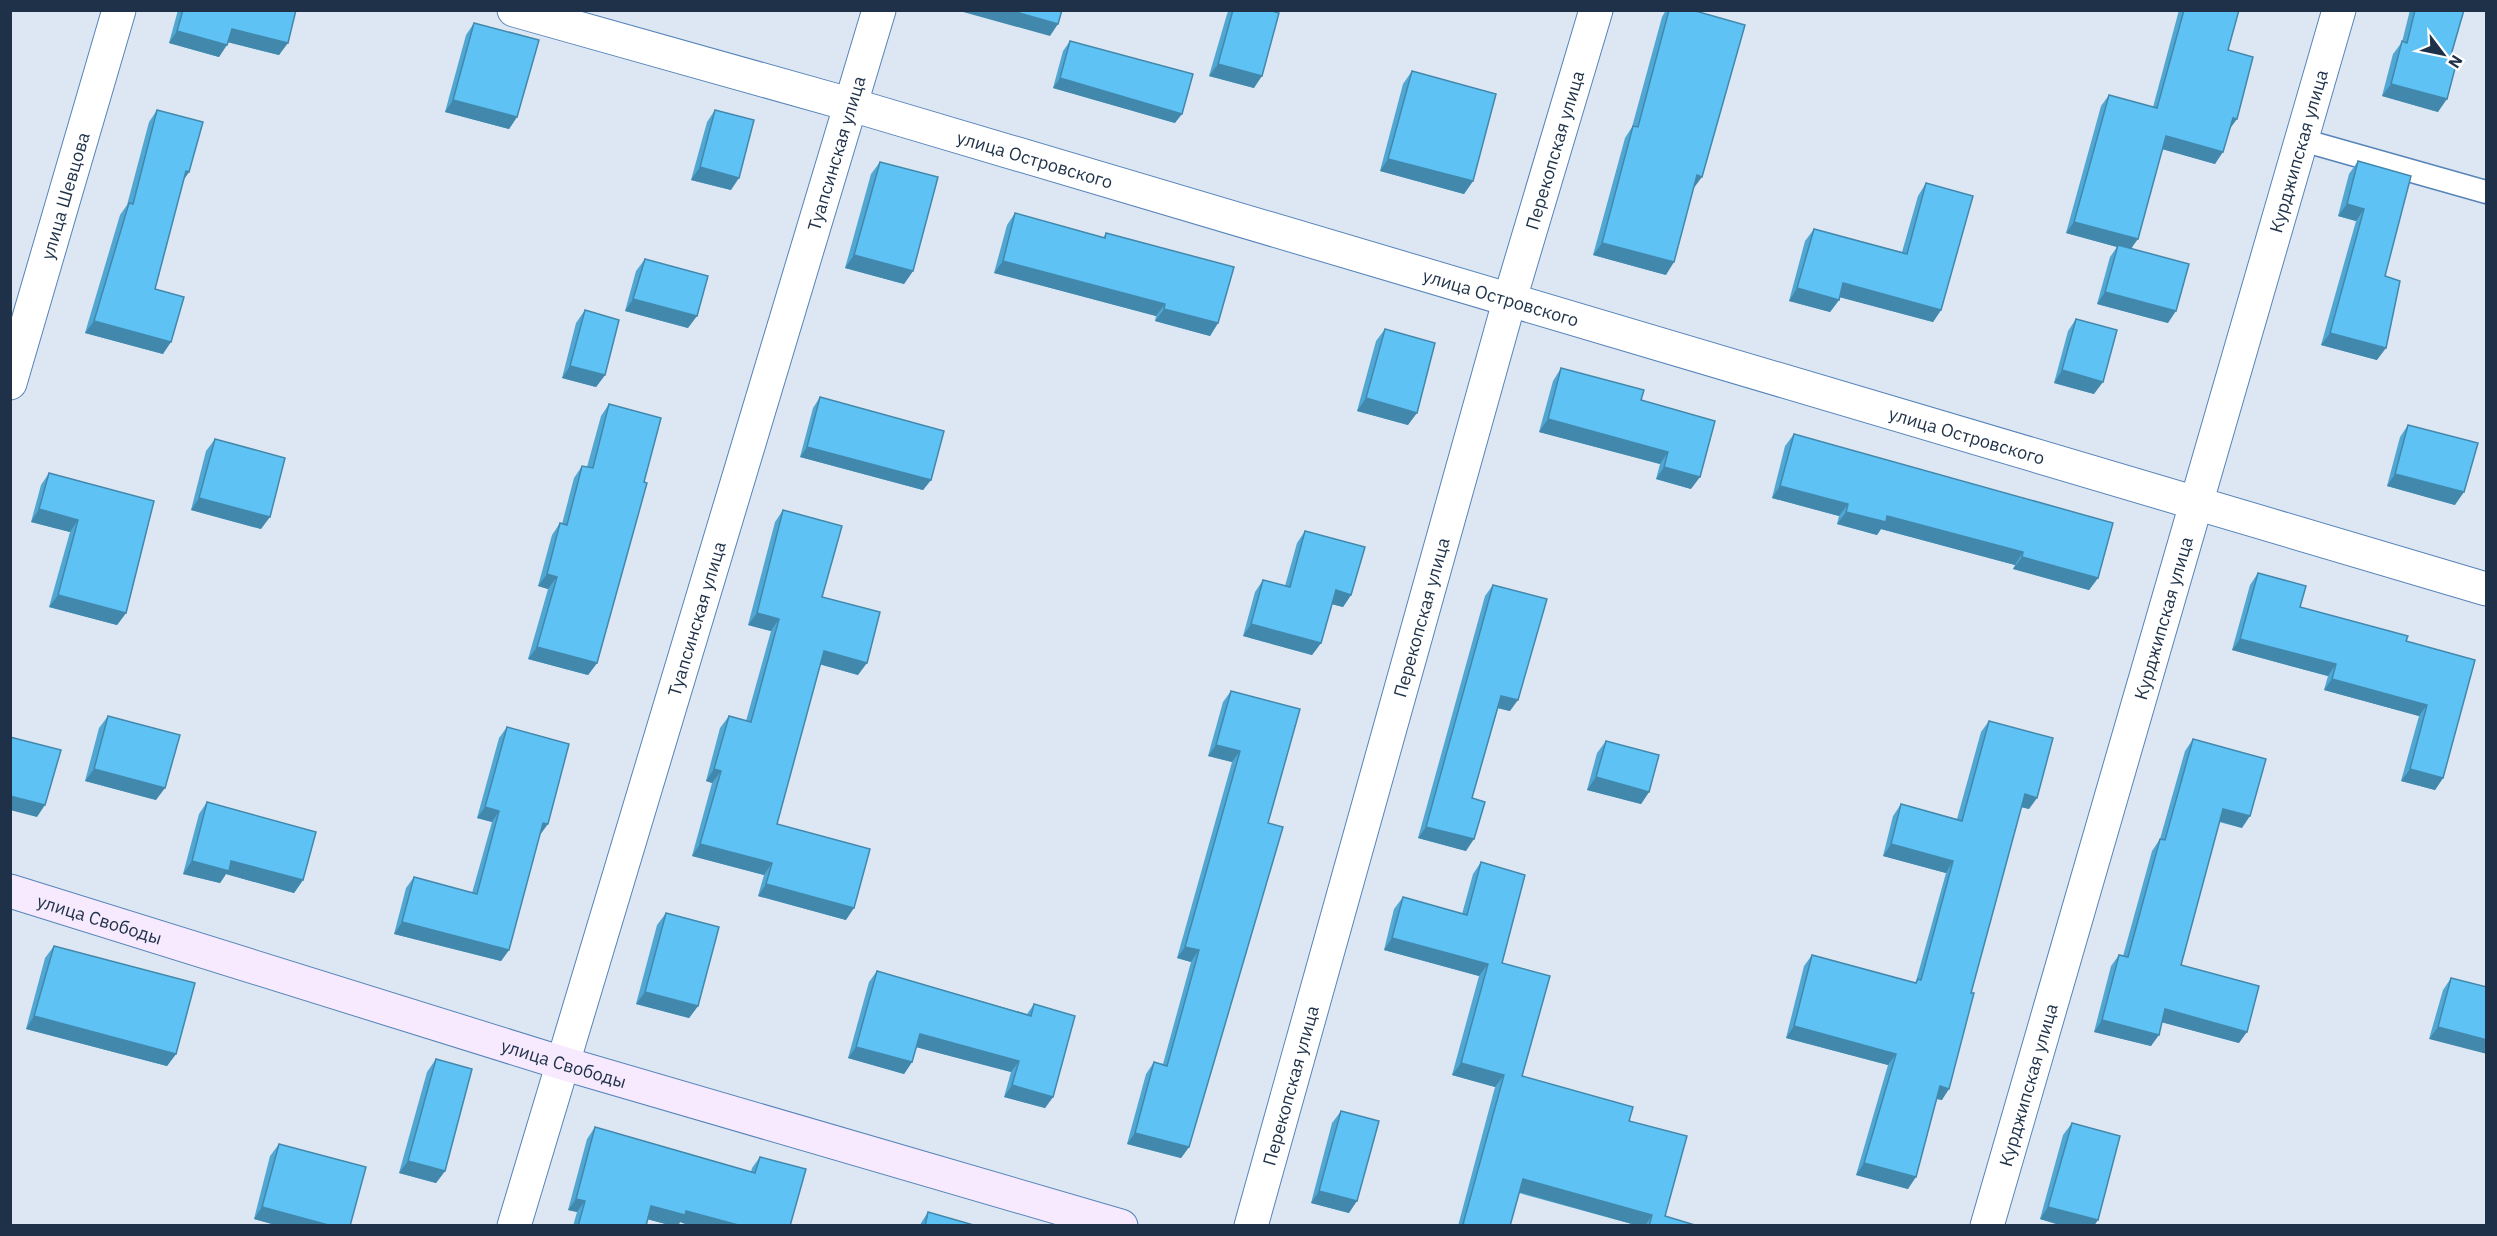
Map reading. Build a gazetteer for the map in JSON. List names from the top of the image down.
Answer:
{
  "streets": {
    "street": [
      "Перекопская улица",
      "Курджипская улица",
      "Туапсинская улица",
      "улица Островского",
      "улица Шевцова",
      "улица Свободы"
    ]
  },
  "crossings": [
    ["Перекопская улица", "улица Островского"],
    ["Курджипская улица", "улица Островского"],
    ["Туапсинская улица", "улица Островского"],
    ["Туапсинская улица", "улица Свободы"]
  ],
  "north": "bottom right"
}
